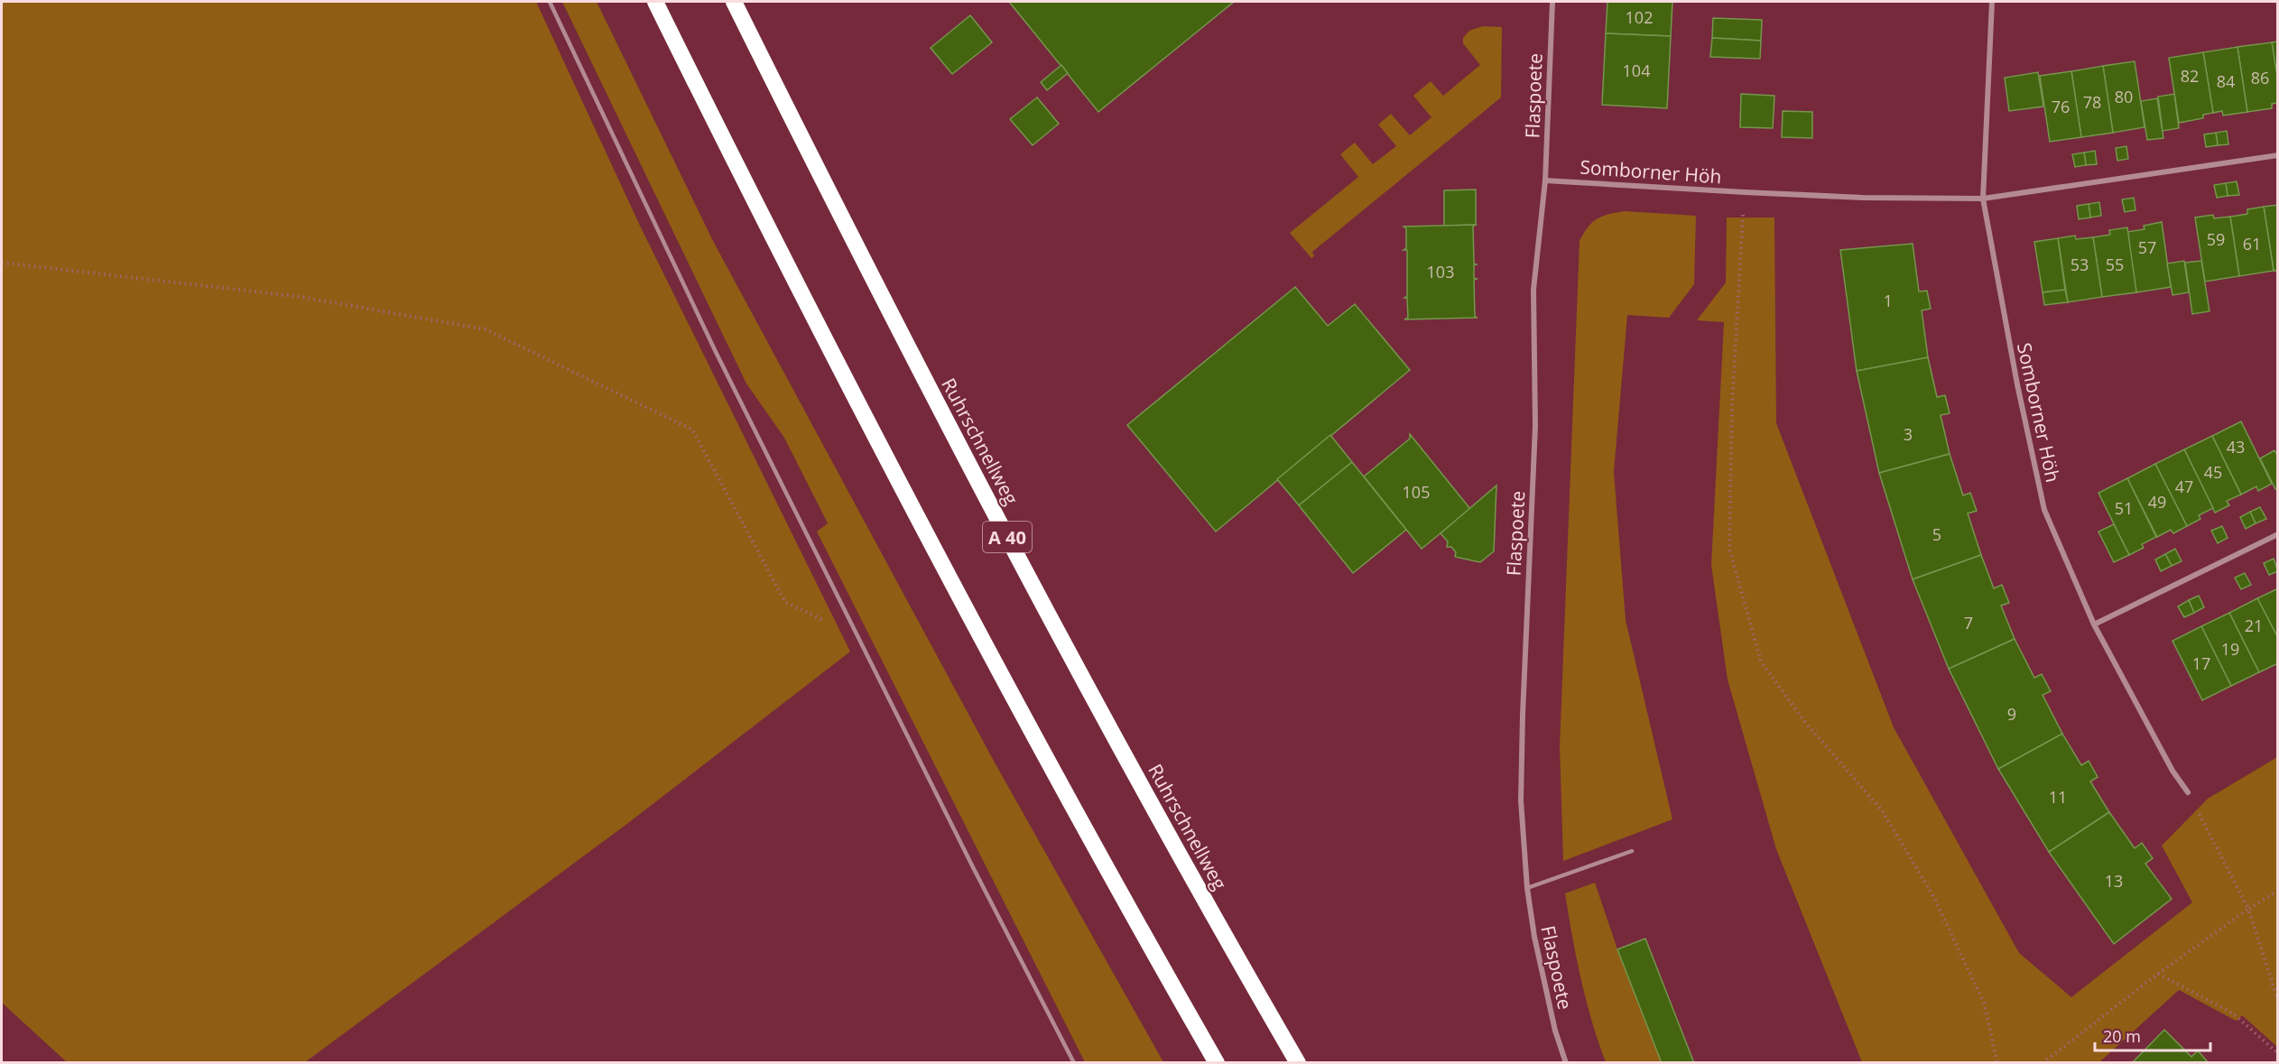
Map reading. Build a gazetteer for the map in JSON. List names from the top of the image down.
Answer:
{
  "streets": {
    "highway": ["Ruhrschnellweg", "A 40"],
    "street": ["Flaspoete", "Somborner Höh"]
  },
  "crossings": [
    ["Flaspoete", "Somborner Höh"]
  ],
  "house_numbers": [
    "102",
    "104",
    "82",
    "86",
    "84",
    "80",
    "78",
    "76",
    "59",
    "61",
    "57",
    "53",
    "55",
    "103",
    "1",
    "3",
    "43",
    "45",
    "47",
    "105",
    "49",
    "51",
    "5",
    "7",
    "21",
    "19",
    "17",
    "9",
    "11",
    "13"
  ],
  "scale_bar": "20 m"
}
